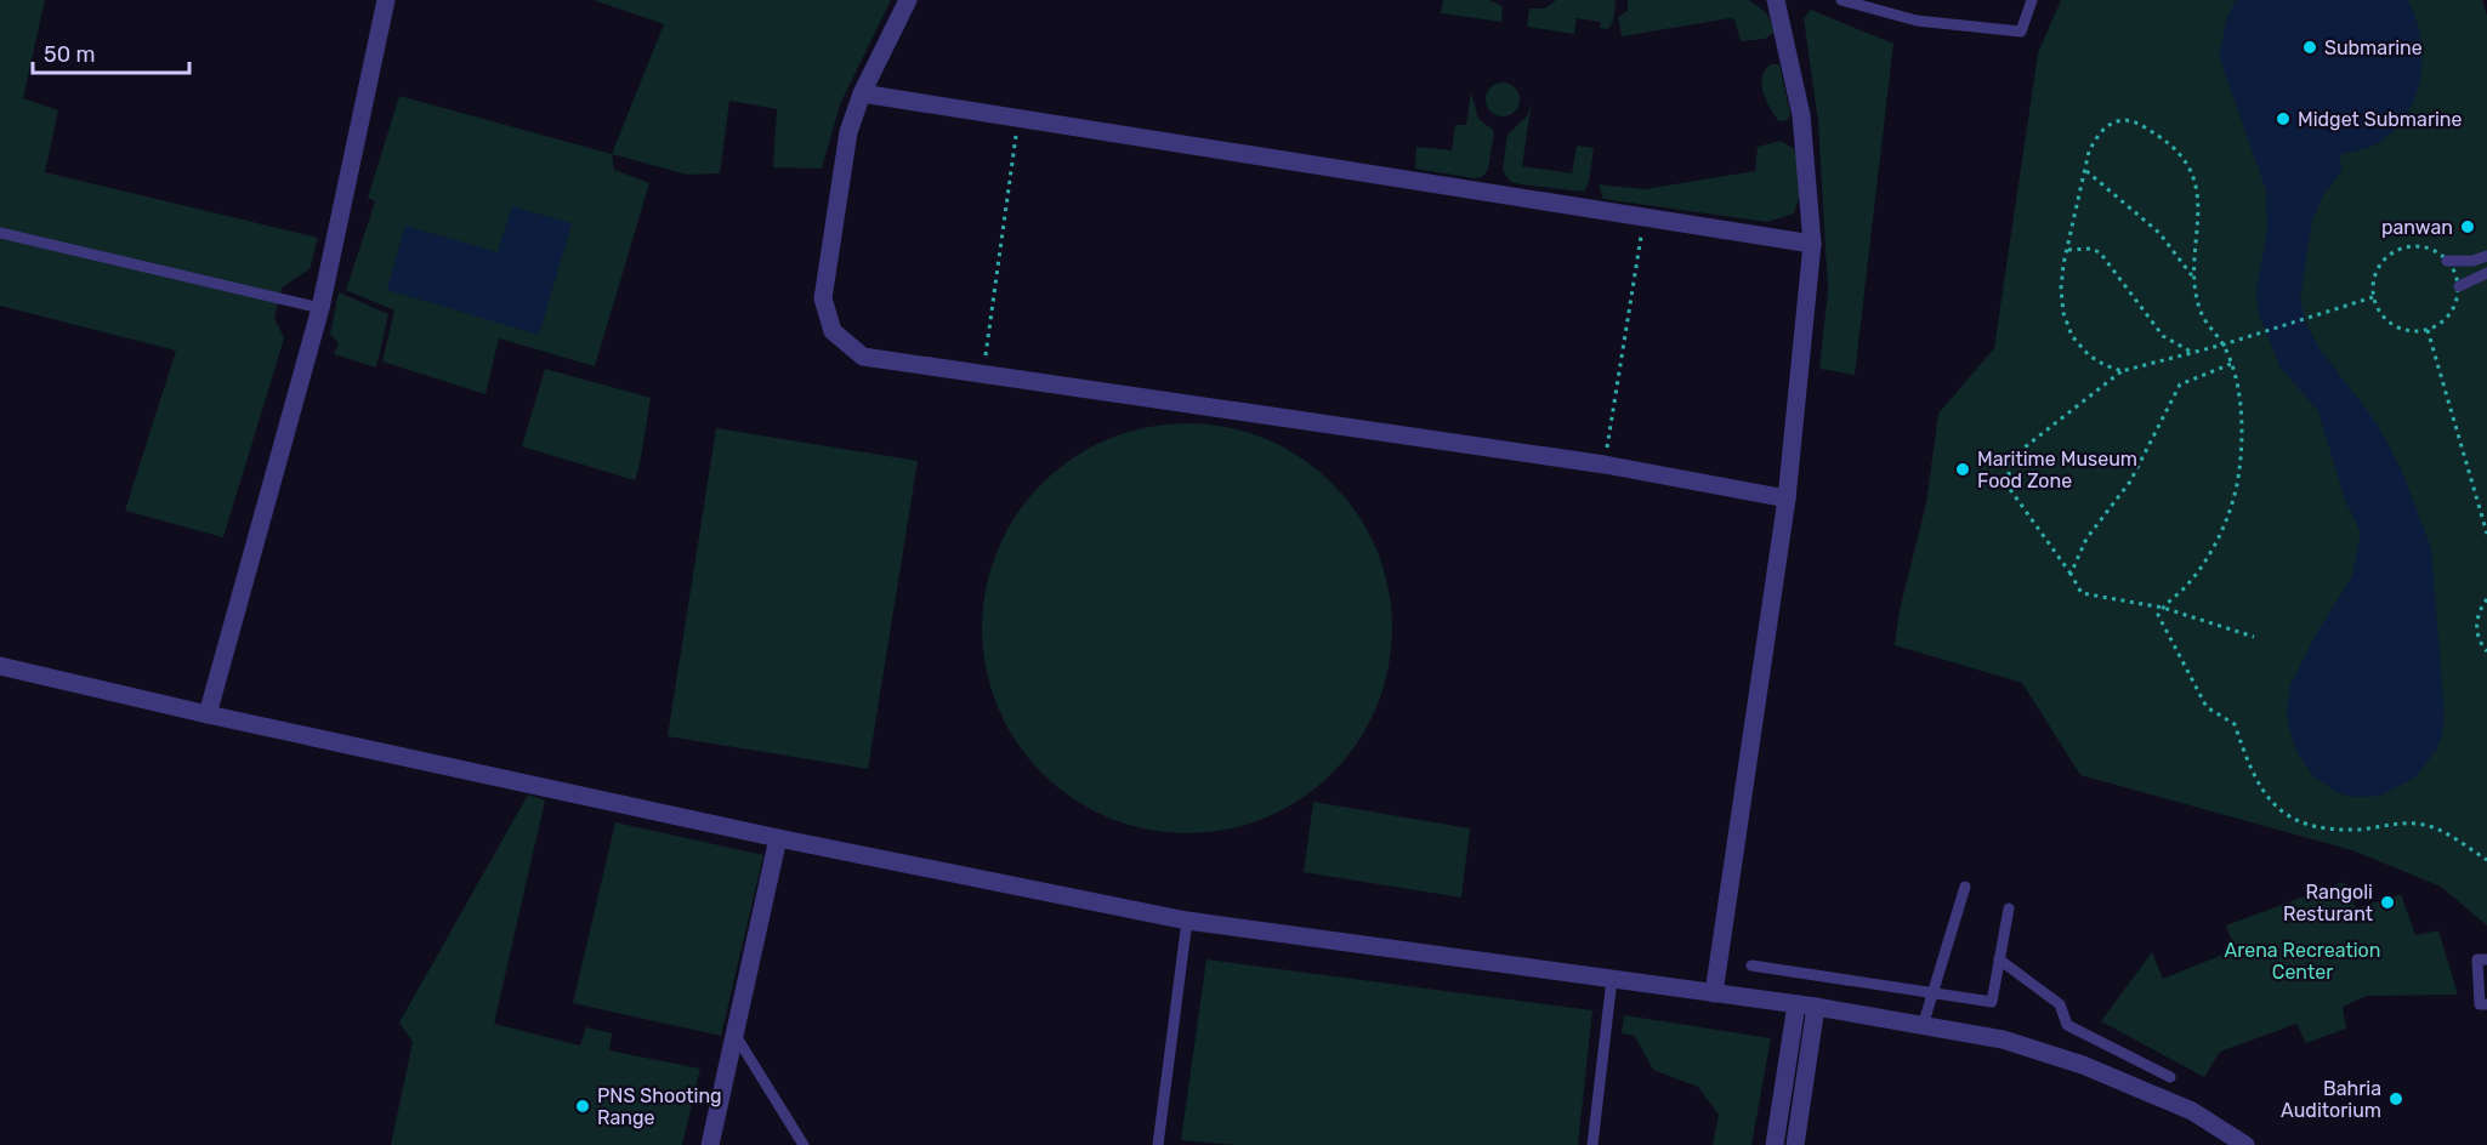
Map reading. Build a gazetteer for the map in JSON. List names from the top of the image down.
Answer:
{
  "parks": ["Arena Recreation Center"],
  "places": [
    "Submarine",
    "Midget Submarine",
    "panwan",
    "Maritime Museum Food Zone",
    "Rangoli Resturant",
    "Bahria Auditorium",
    "PNS Shooting Range"
  ],
  "scale_bar": "50 m"
}
